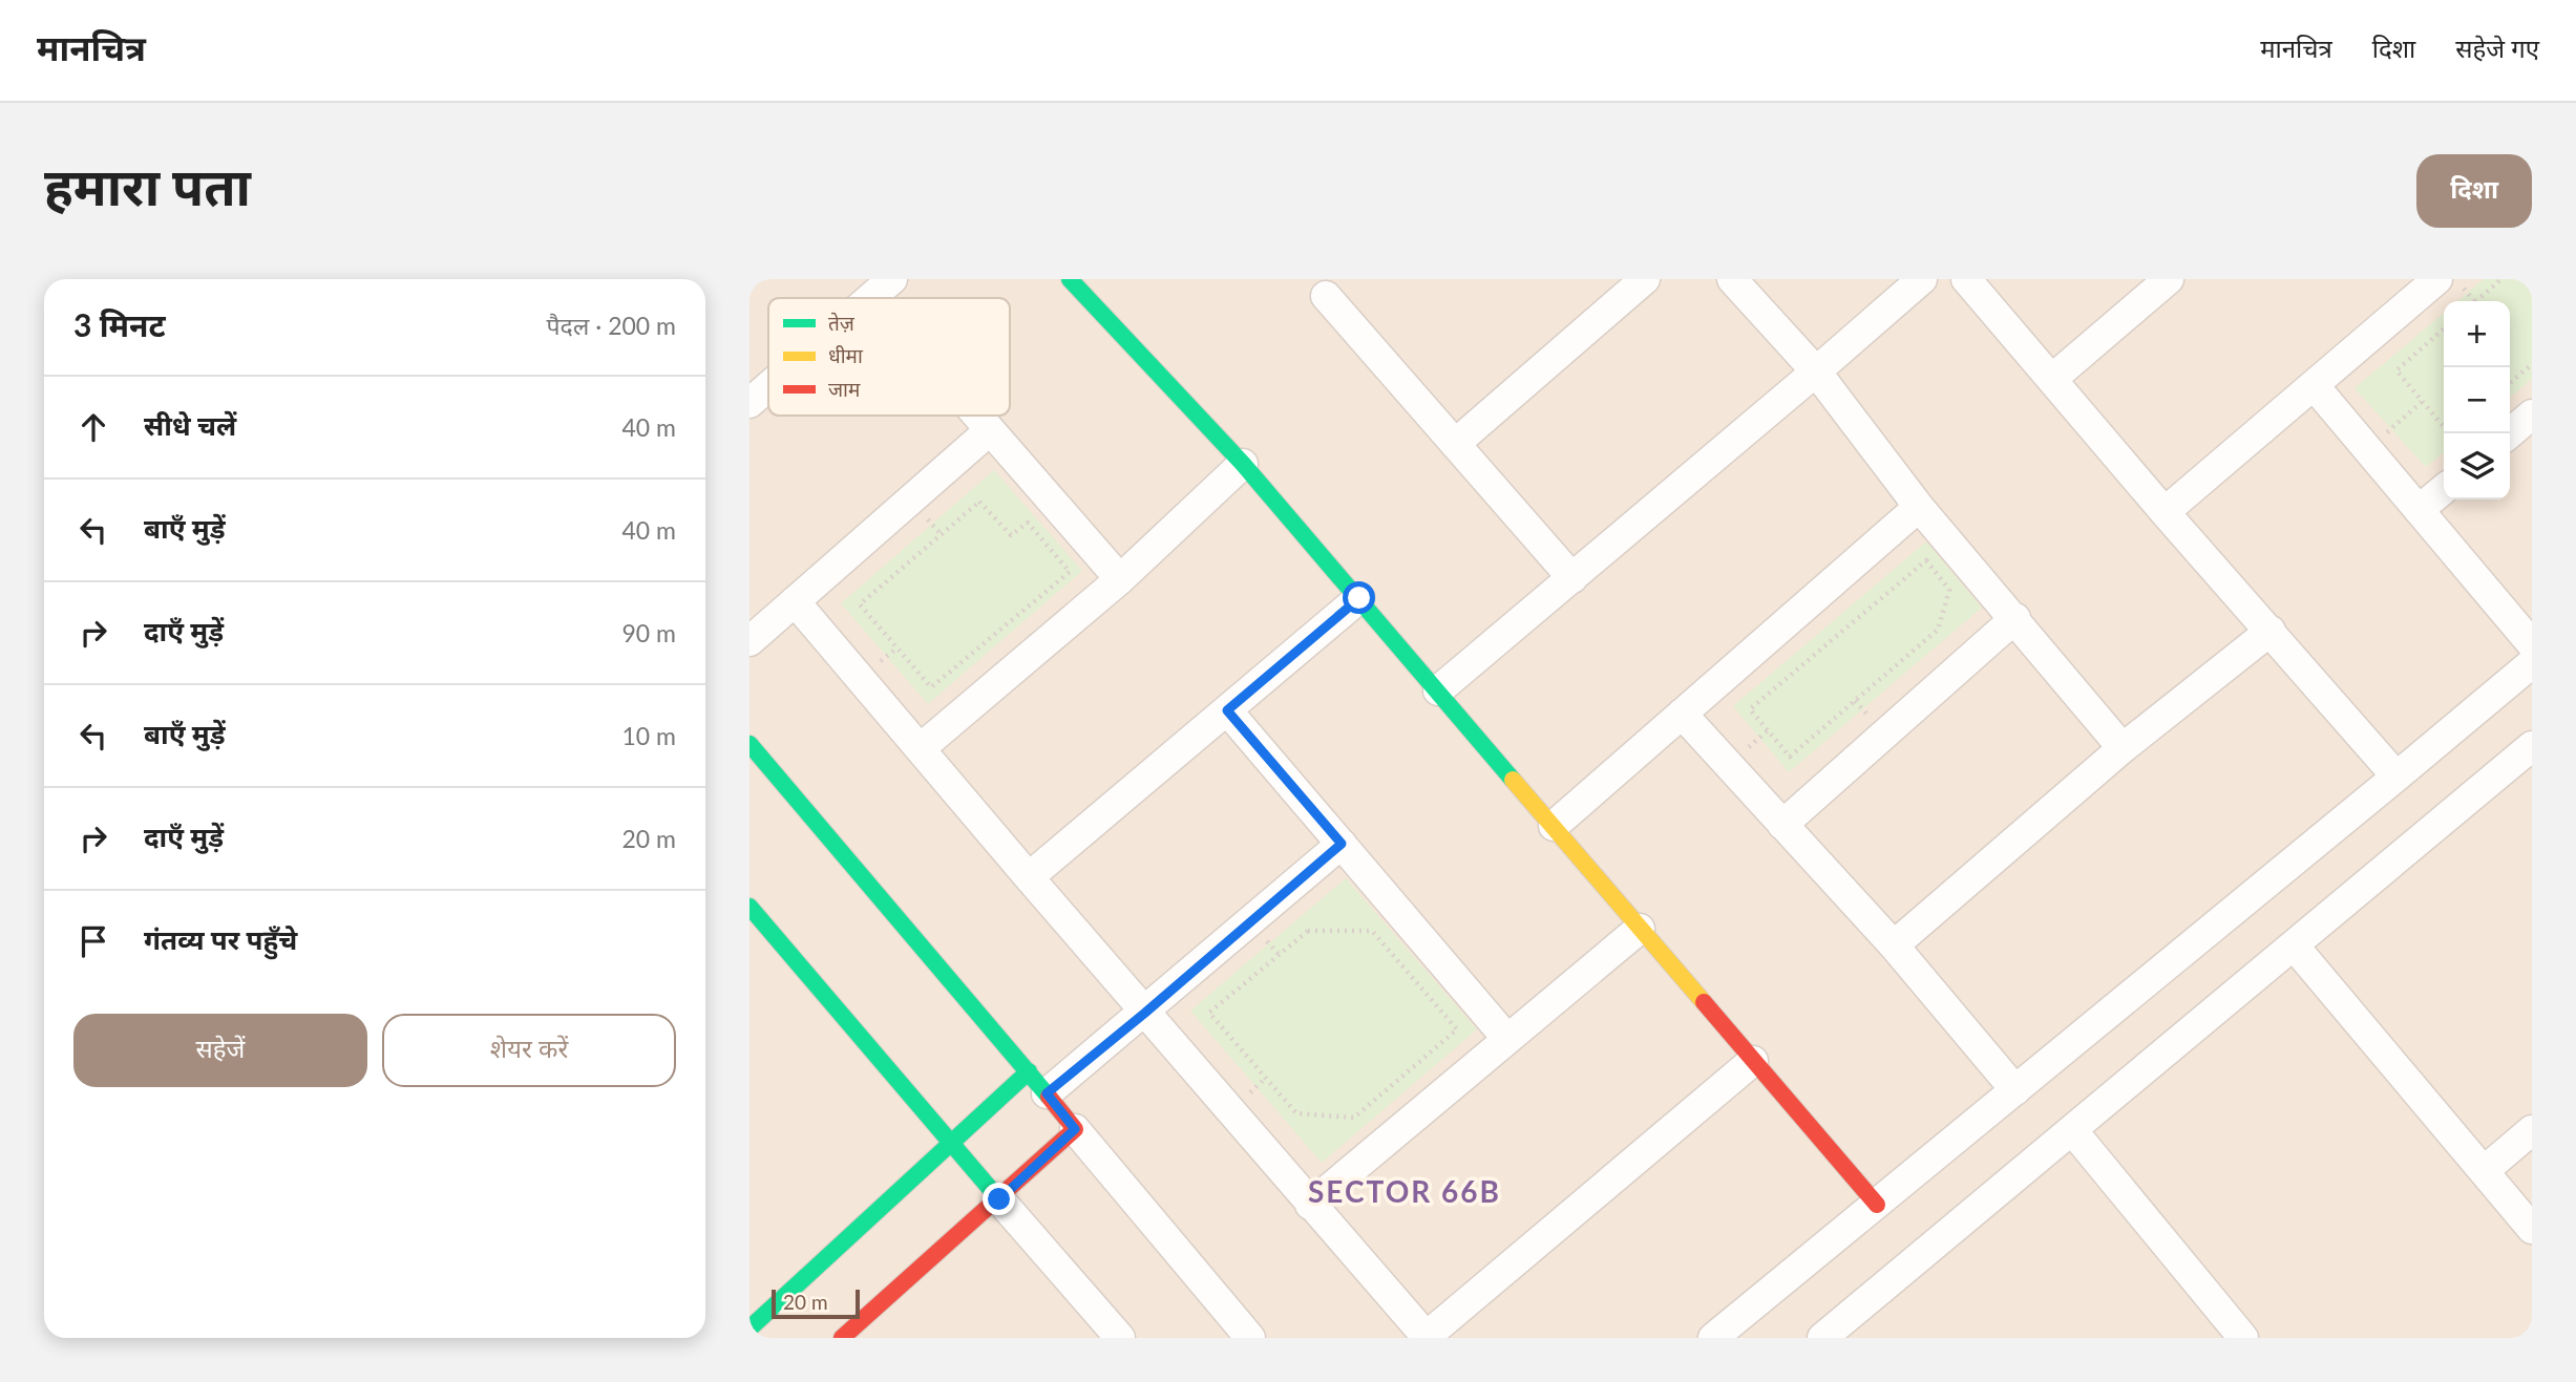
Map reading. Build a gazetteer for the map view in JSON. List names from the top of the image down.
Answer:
{
  "districts": ["SECTOR 66B"],
  "legend": ["तेज़", "धीमा", "जाम"],
  "scale_bar": "20 m",
  "page": {
    "header": "मानचित्र",
    "nav": ["मानचित्र", "दिशा", "सहेजे गए"],
    "buttons": [
      "दिशा",
      ["सहेजें", "शेयर करें"]
    ],
    "title": "हमारा पता",
    "heading": ["3 मिनट", "पैदल · 200 m"],
    "map_buttons": ["+", "−"],
    "list": [
      ["सीधे चलें", "40 m"],
      ["बाएँ मुड़ें", "40 m"],
      ["दाएँ मुड़ें", "90 m"],
      ["बाएँ मुड़ें", "10 m"],
      ["दाएँ मुड़ें", "20 m"],
      "गंतव्य पर पहुँचे"
    ],
    "scale": "20 m"
  }
}
